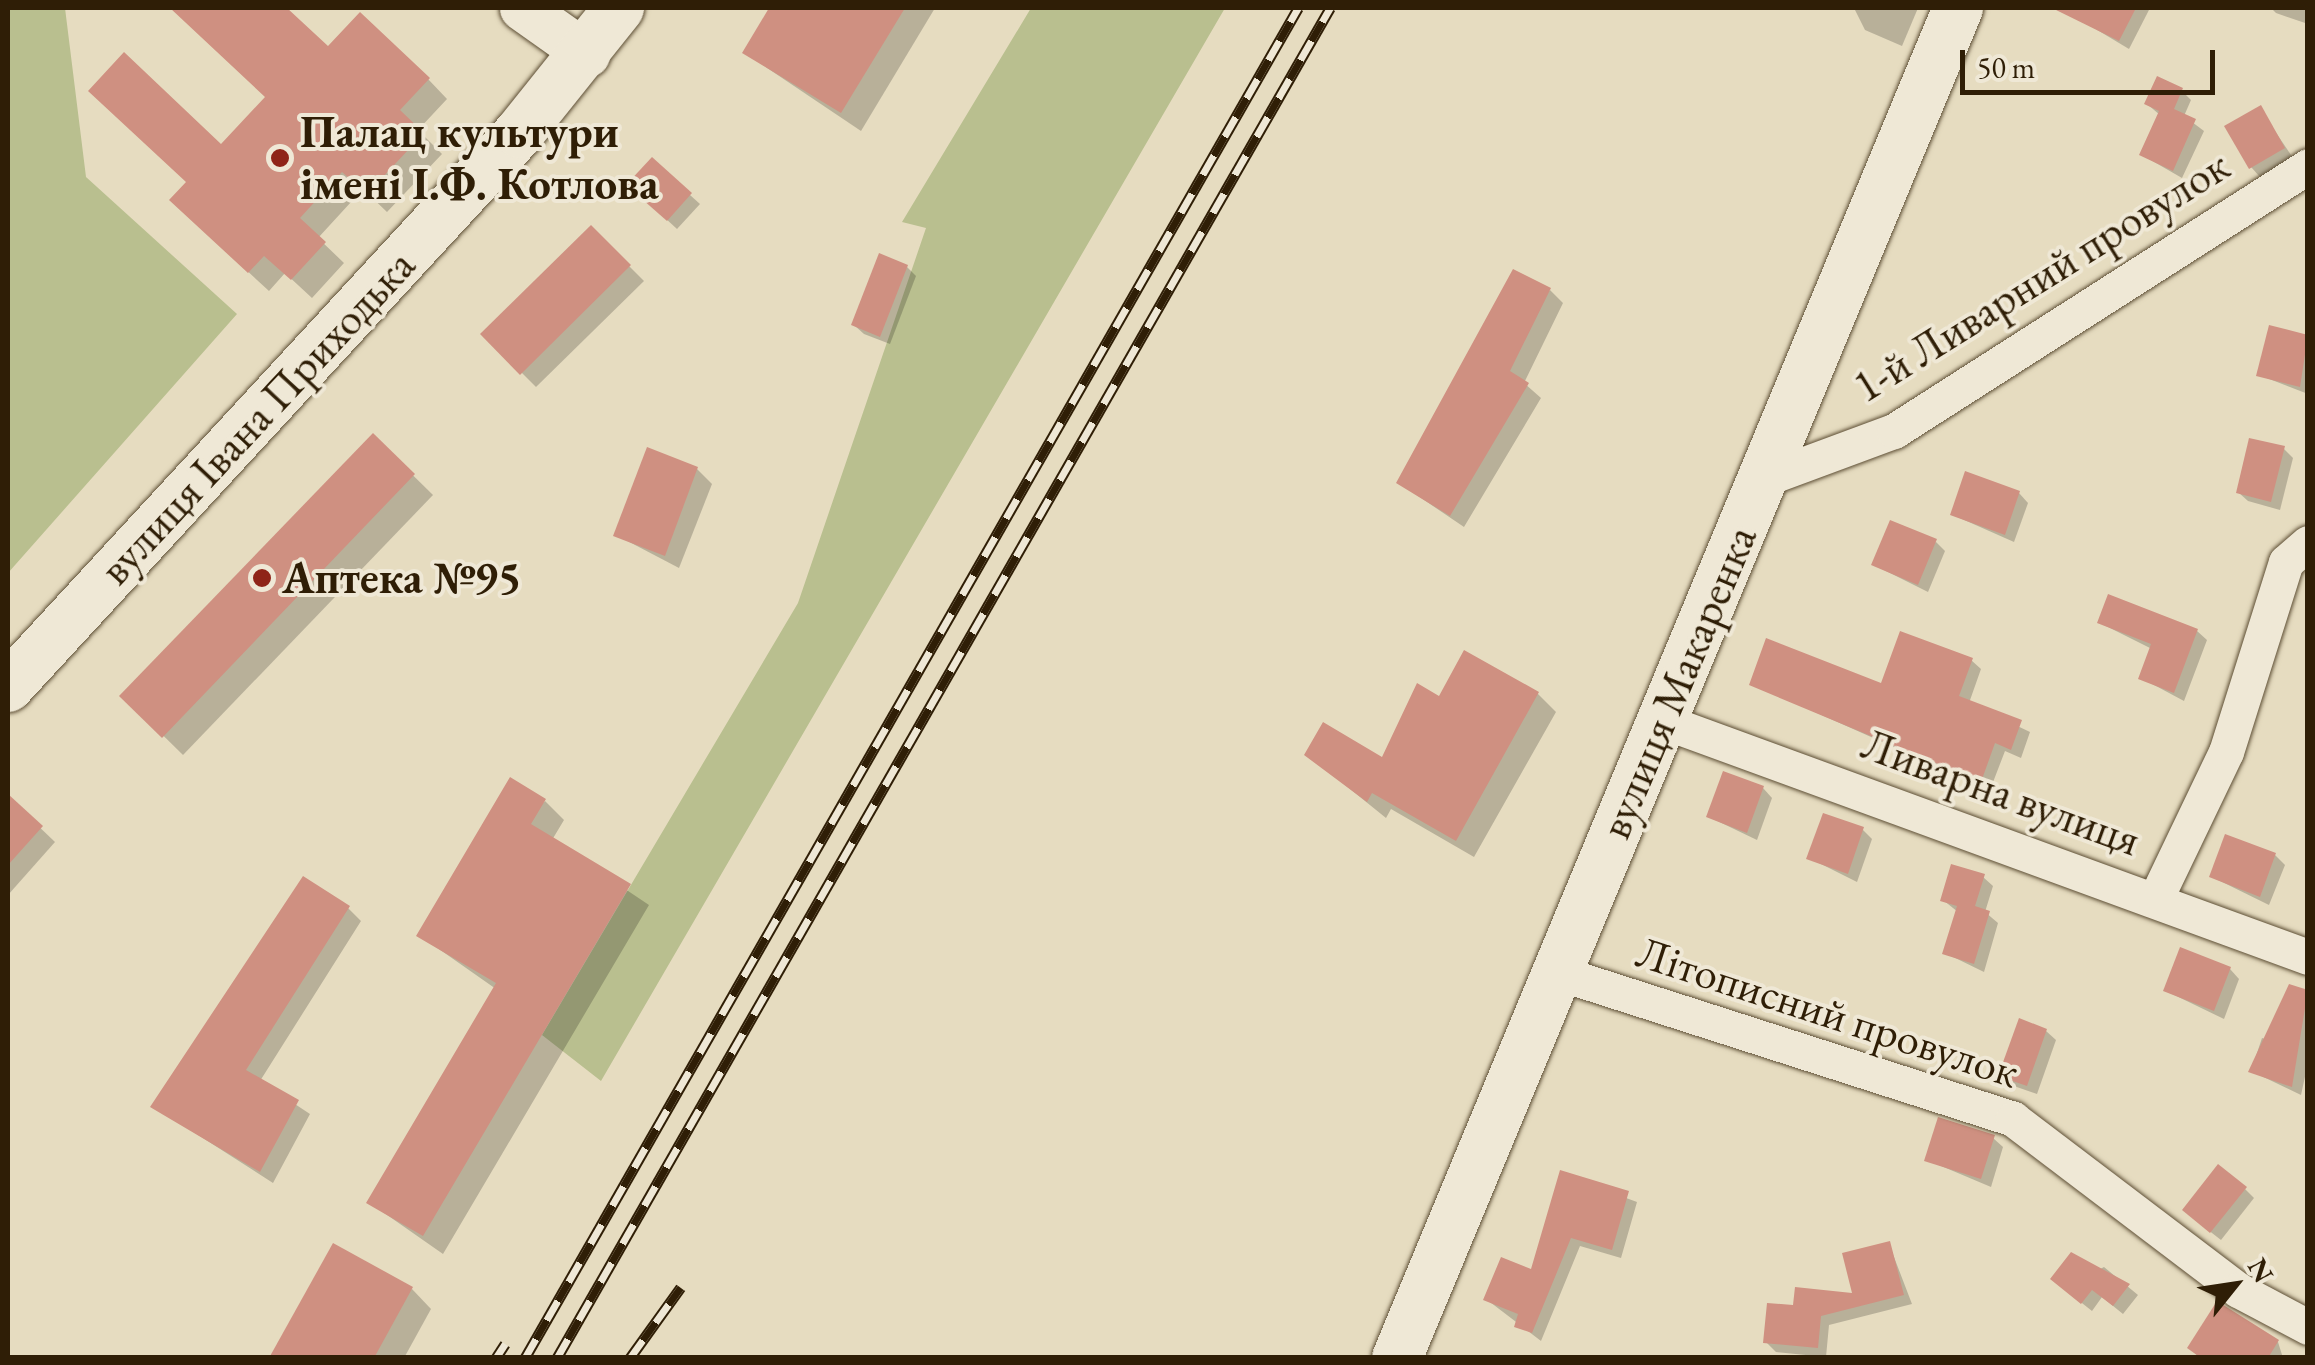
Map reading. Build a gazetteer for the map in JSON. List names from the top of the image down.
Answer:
{
  "streets": {
    "main road": ["вулиця Івана Приходька", "вулиця Макаренка"],
    "street": ["1-й Ливарний провулок", "Ливарна вулиця", "Літописний провулок"]
  },
  "crossings": [
    ["1-й Ливарний провулок", "вулиця Макаренка"],
    ["вулиця Макаренка", "Ливарна вулиця"],
    ["вулиця Макаренка", "Літописний провулок"]
  ],
  "places": ["Палац культури імені І.Ф. Котлова", "Аптека №95"],
  "scale_bar": "50 m",
  "north": "top right"
}
